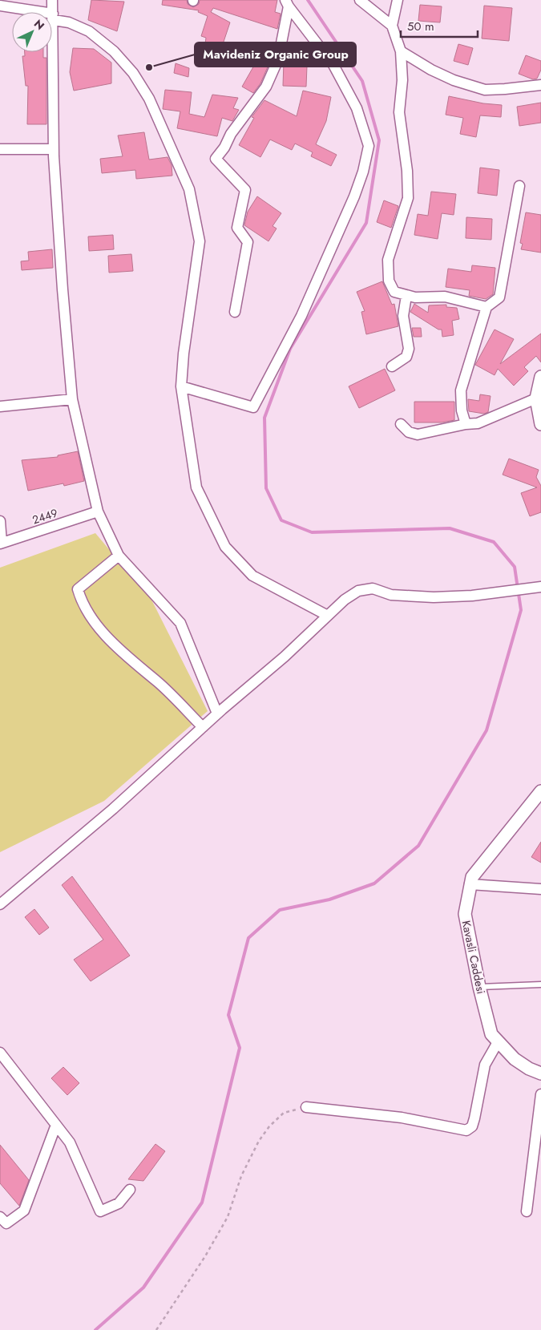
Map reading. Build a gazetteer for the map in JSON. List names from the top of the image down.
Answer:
{
  "streets": {
    "street": ["2449", "Kavasli Caddesi"]
  },
  "places": ["Mavideniz Organic Group"],
  "scale_bar": "50 m",
  "north": "top right"
}
